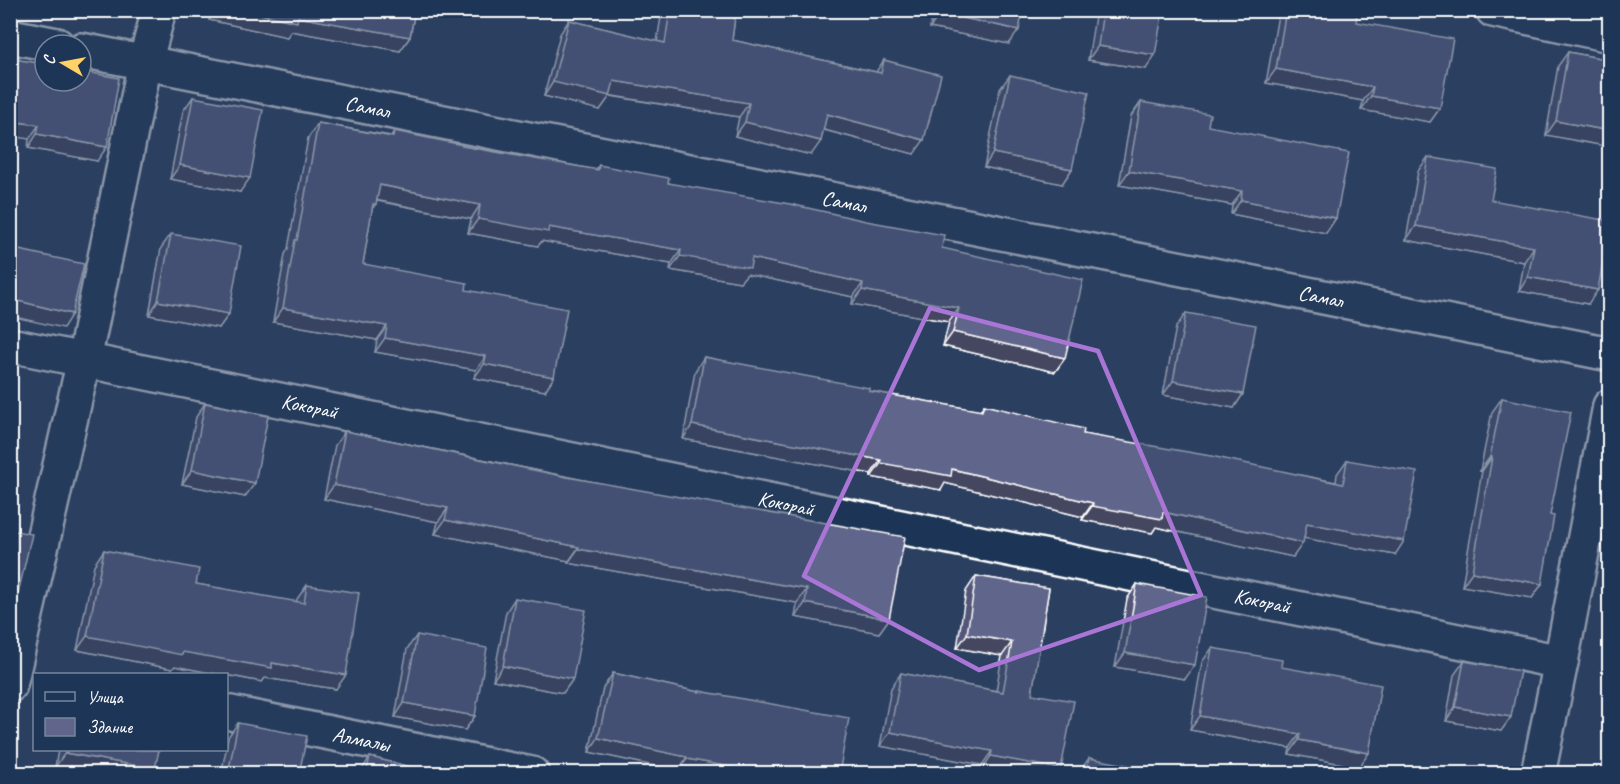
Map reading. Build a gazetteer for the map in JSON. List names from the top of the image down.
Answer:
{
  "streets": {
    "street": ["Самал", "Кокорай", "Алмалы"]
  },
  "legend": ["Улица", "Здание"],
  "north": "left"
}
